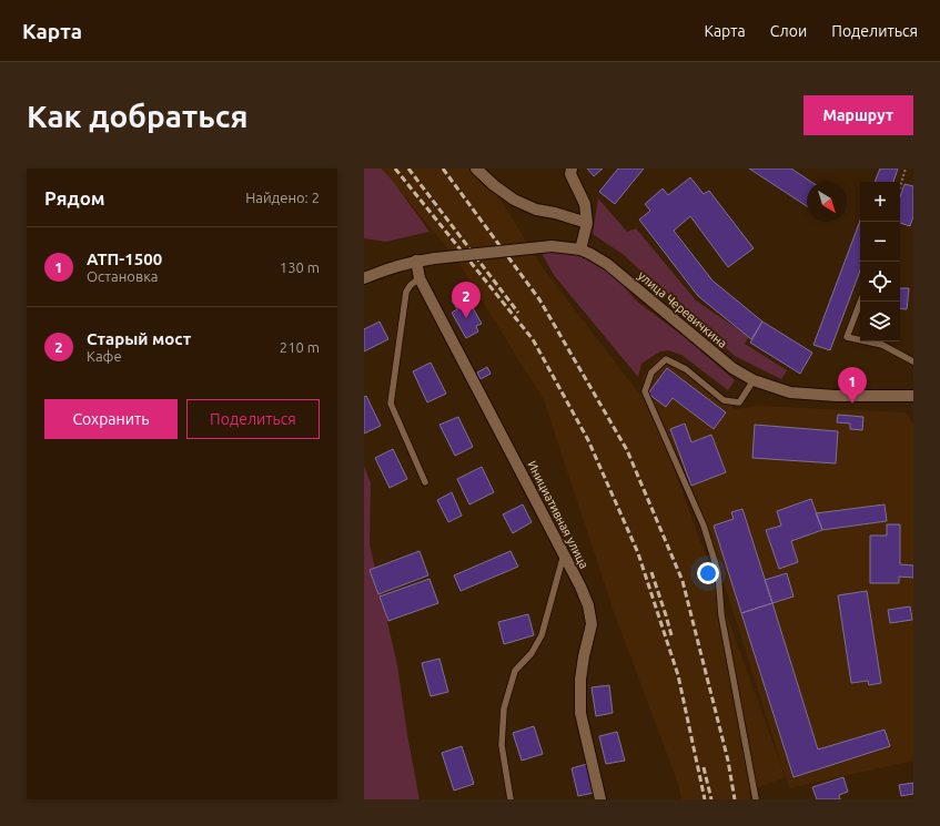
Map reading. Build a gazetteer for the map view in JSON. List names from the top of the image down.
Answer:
{
  "streets": {
    "street": ["улица Черевичкина", "Инициативная улица"]
  },
  "crossings": [
    ["улица Черевичкина", "Инициативная улица"]
  ],
  "north": "bottom right",
  "page": {
    "header": "Карта",
    "nav": ["Карта", "Слои", "Поделиться"],
    "buttons": [
      "Маршрут",
      ["Сохранить", "Поделиться"]
    ],
    "title": "Как добраться",
    "heading": ["Рядом", "Найдено: 2"],
    "map_buttons": ["+", "−"],
    "list": [
      {
        "mark": "1",
        "name": "АТП-1500",
        "note": "Остановка",
        "value": "130 m"
      },
      {
        "mark": "2",
        "name": "Старый мост",
        "note": "Кафе",
        "value": "210 m"
      }
    ],
    "pins": ["2", "1"]
  }
}
